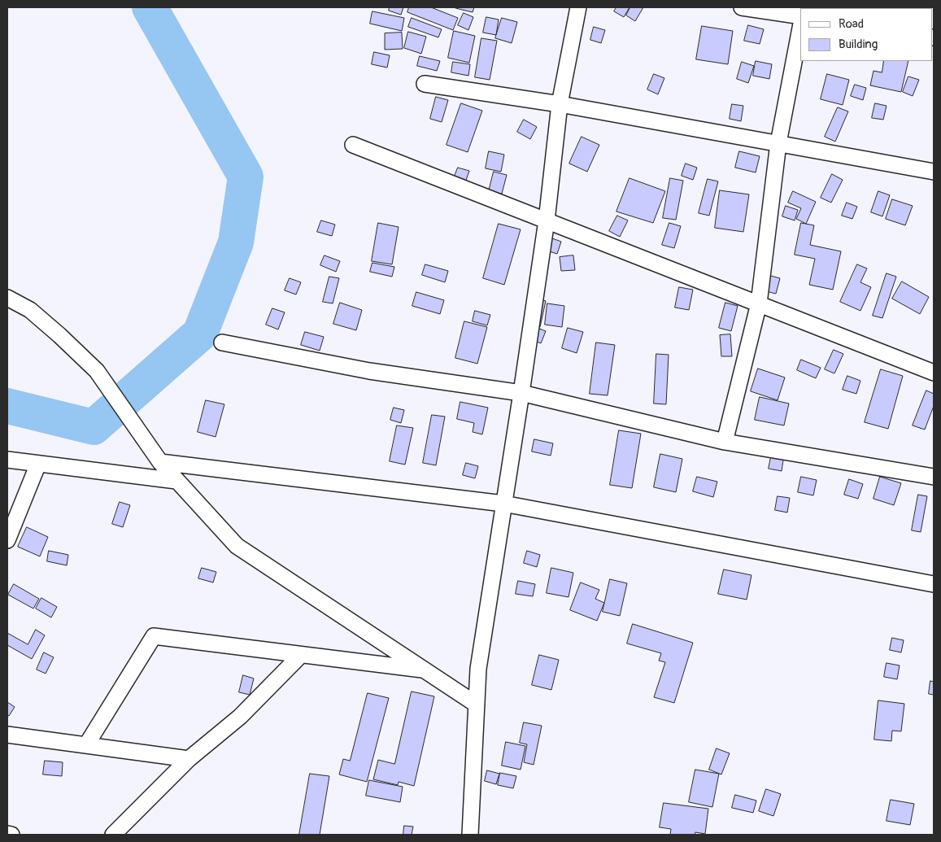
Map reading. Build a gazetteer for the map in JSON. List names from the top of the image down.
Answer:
{
  "legend": ["Road", "Building"]
}
